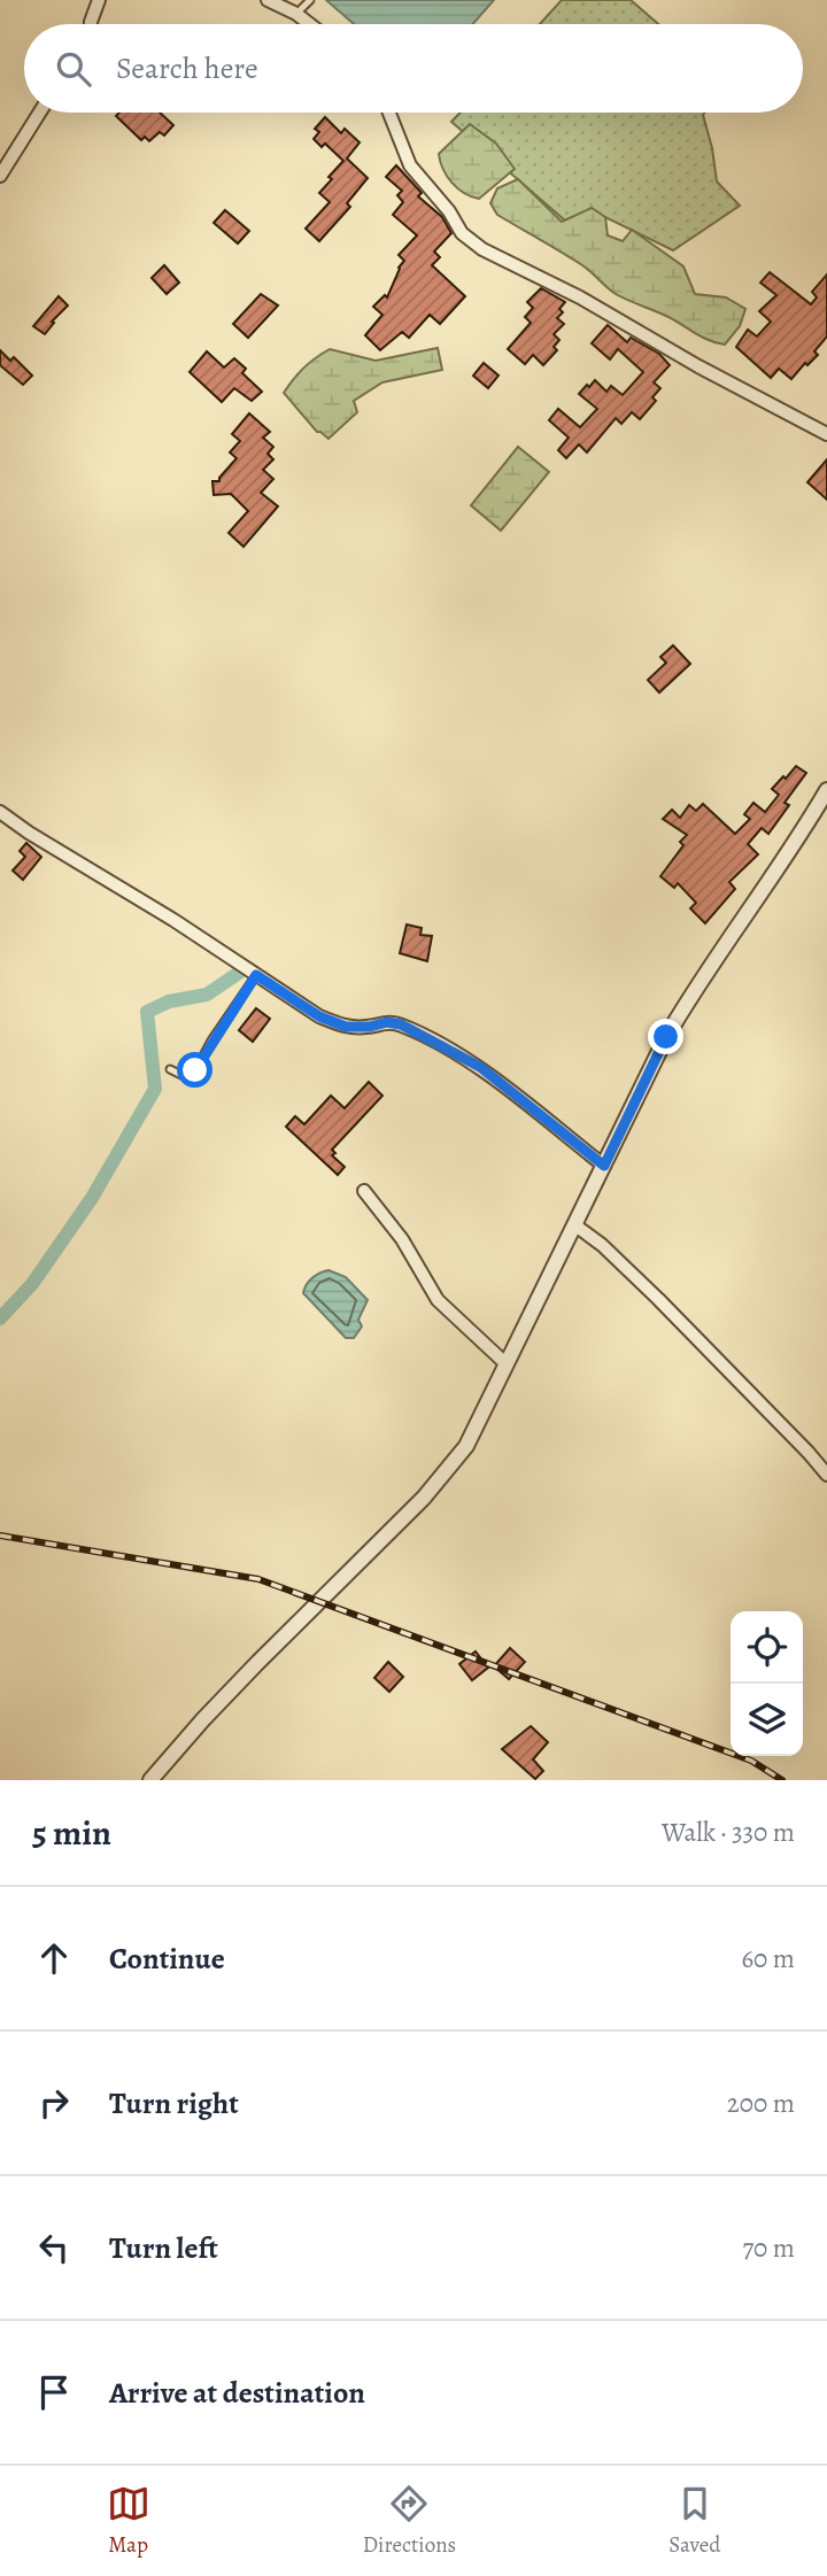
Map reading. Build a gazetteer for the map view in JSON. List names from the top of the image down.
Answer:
{
  "page": {
    "search": "Search here",
    "heading": ["5 min", "Walk · 330 m"],
    "list": [
      ["Continue", "60 m"],
      ["Turn right", "200 m"],
      ["Turn left", "70 m"],
      "Arrive at destination"
    ],
    "nav": ["Map", "Directions", "Saved"]
  }
}
